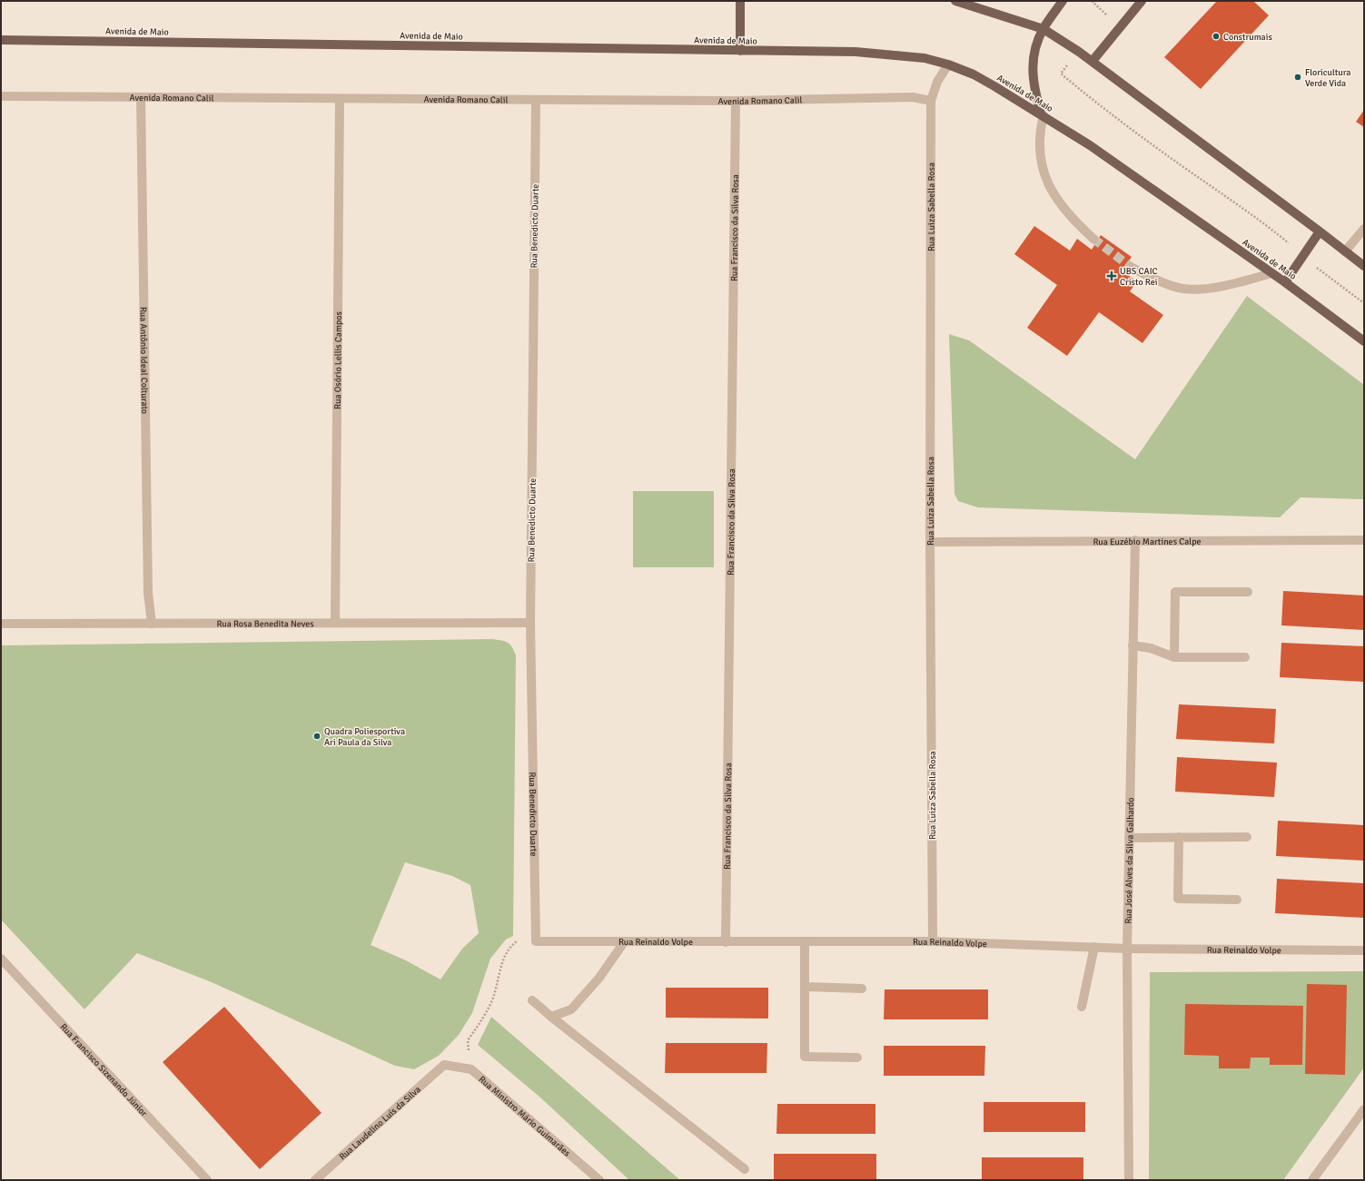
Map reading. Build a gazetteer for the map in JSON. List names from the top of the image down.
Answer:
{
  "streets": {
    "main road": ["Avenida de Maio"],
    "street": [
      "Avenida Romano Calil",
      "Rua Luiza Sabella Rosa",
      "Rua Benedicto Duarte",
      "Rua Francisco da Silva Rosa",
      "Rua Antônio Ideal Colturato",
      "Rua Osório Lellis Campos",
      "Rua Euzébio Martines Calpe",
      "Rua Rosa Benedita Neves",
      "Rua José Alves da Silva Galhardo",
      "Rua Reinaldo Volpe",
      "Rua Francisco Sizenando Júnior",
      "Rua Ministro Mário Guimarães",
      "Rua Laudelino Luís da Silva"
    ]
  },
  "crossings": [
    ["Avenida de Maio", "Rua Luiza Sabella Rosa"],
    ["Avenida Romano Calil", "Rua Luiza Sabella Rosa"],
    ["Avenida Romano Calil", "Rua Benedicto Duarte"],
    ["Avenida Romano Calil", "Rua Francisco da Silva Rosa"],
    ["Avenida Romano Calil", "Rua Antônio Ideal Colturato"],
    ["Avenida Romano Calil", "Rua Osório Lellis Campos"],
    ["Rua Luiza Sabella Rosa", "Rua Euzébio Martines Calpe"],
    ["Rua Luiza Sabella Rosa", "Rua Reinaldo Volpe"],
    ["Rua Benedicto Duarte", "Rua Rosa Benedita Neves"],
    ["Rua Benedicto Duarte", "Rua Reinaldo Volpe"],
    ["Rua Francisco da Silva Rosa", "Rua Reinaldo Volpe"],
    ["Rua Antônio Ideal Colturato", "Rua Rosa Benedita Neves"],
    ["Rua Osório Lellis Campos", "Rua Rosa Benedita Neves"],
    ["Rua Euzébio Martines Calpe", "Rua José Alves da Silva Galhardo"],
    ["Rua José Alves da Silva Galhardo", "Rua Reinaldo Volpe"],
    ["Rua Ministro Mário Guimarães", "Rua Laudelino Luís da Silva"]
  ],
  "places": {
    "other": ["Construmais", "Floricultura Verde Vida", "Quadra Poliesportiva Ari Paula da Silva"],
    "health": ["UBS CAIC Cristo Rei"]
  }
}
